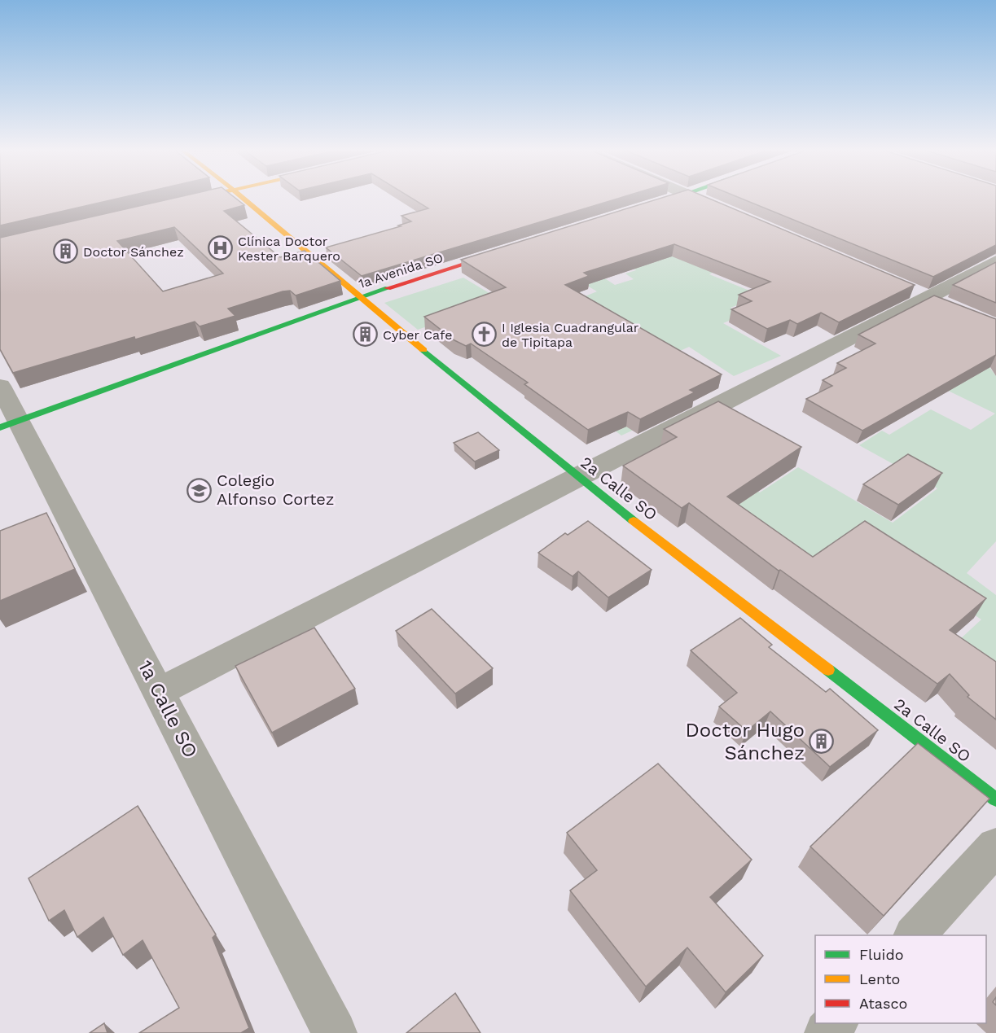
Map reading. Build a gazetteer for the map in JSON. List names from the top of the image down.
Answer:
{
  "streets": {
    "street": ["1a Avenida SO", "2a Calle SO", "1a Calle SO"]
  },
  "crossings": [
    ["1a Avenida SO", "2a Calle SO"],
    ["1a Avenida SO", "1a Calle SO"]
  ],
  "places": {
    "hospital": ["Clínica Doctor Kester Barquero"],
    "building": ["Doctor Sánchez", "Cyber Cafe", "Doctor Hugo Sánchez"],
    "church": ["I Iglesia Cuadrangular de Tipitapa"],
    "school or university": ["Colegio Alfonso Cortez"]
  },
  "legend": ["Fluido", "Lento", "Atasco"]
}
